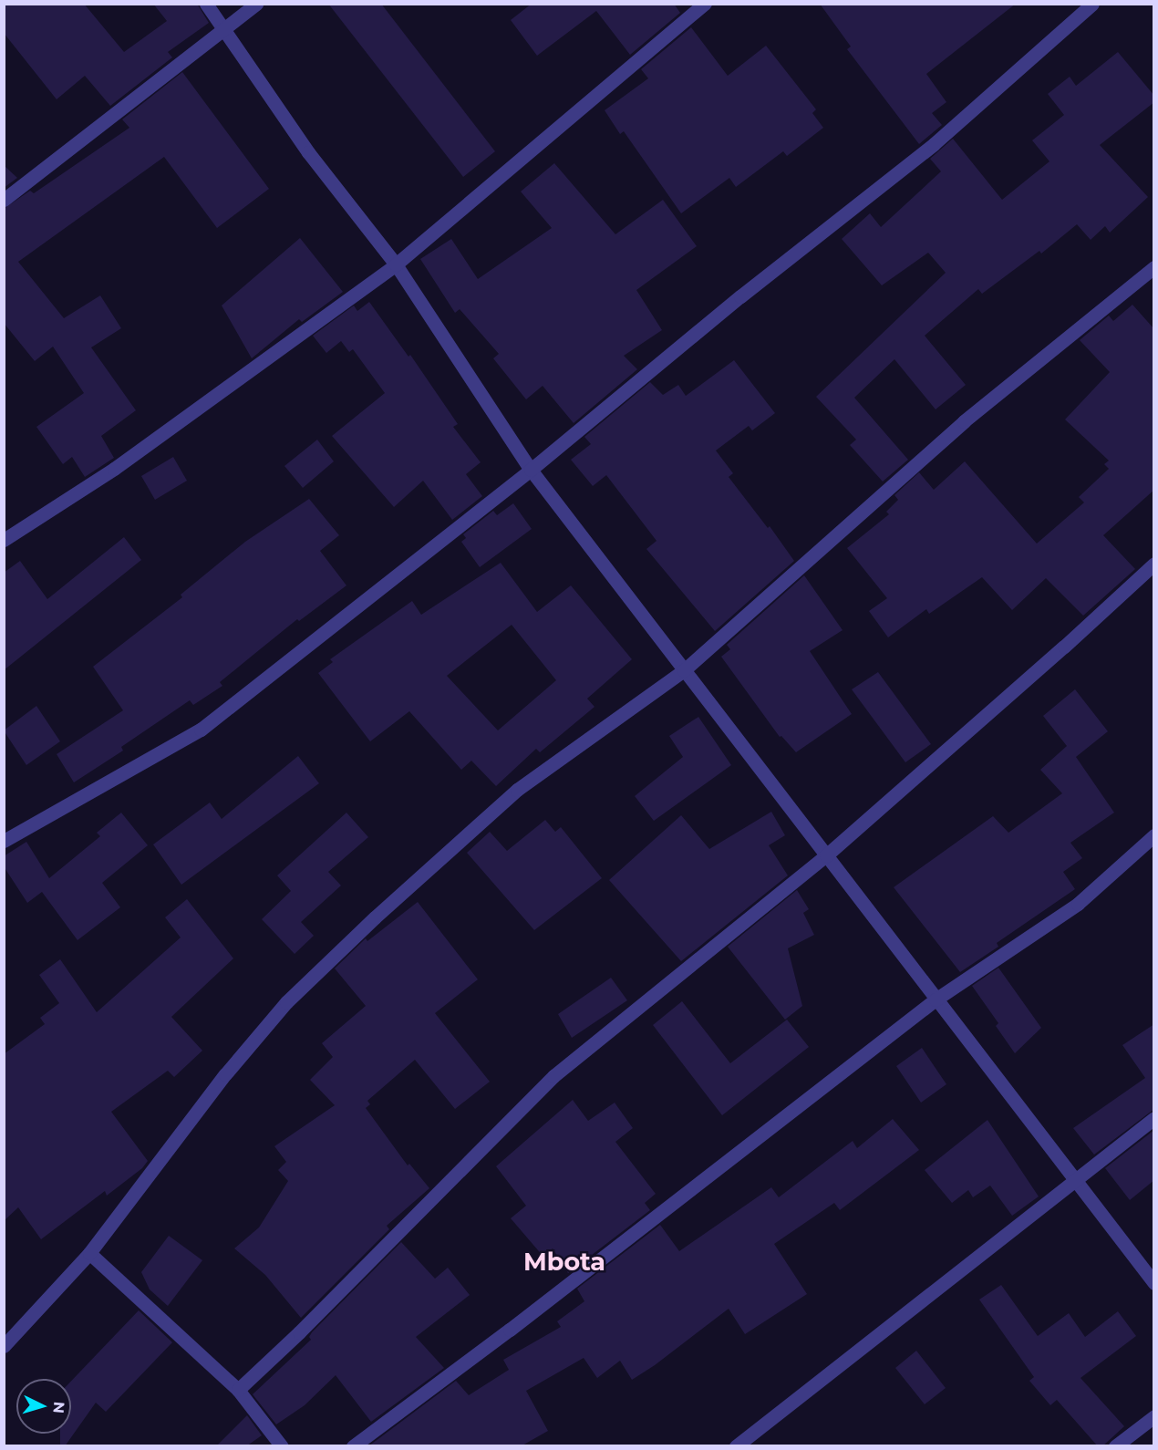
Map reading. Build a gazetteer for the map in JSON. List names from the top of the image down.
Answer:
{
  "districts": ["Mbota"],
  "north": "right"
}
